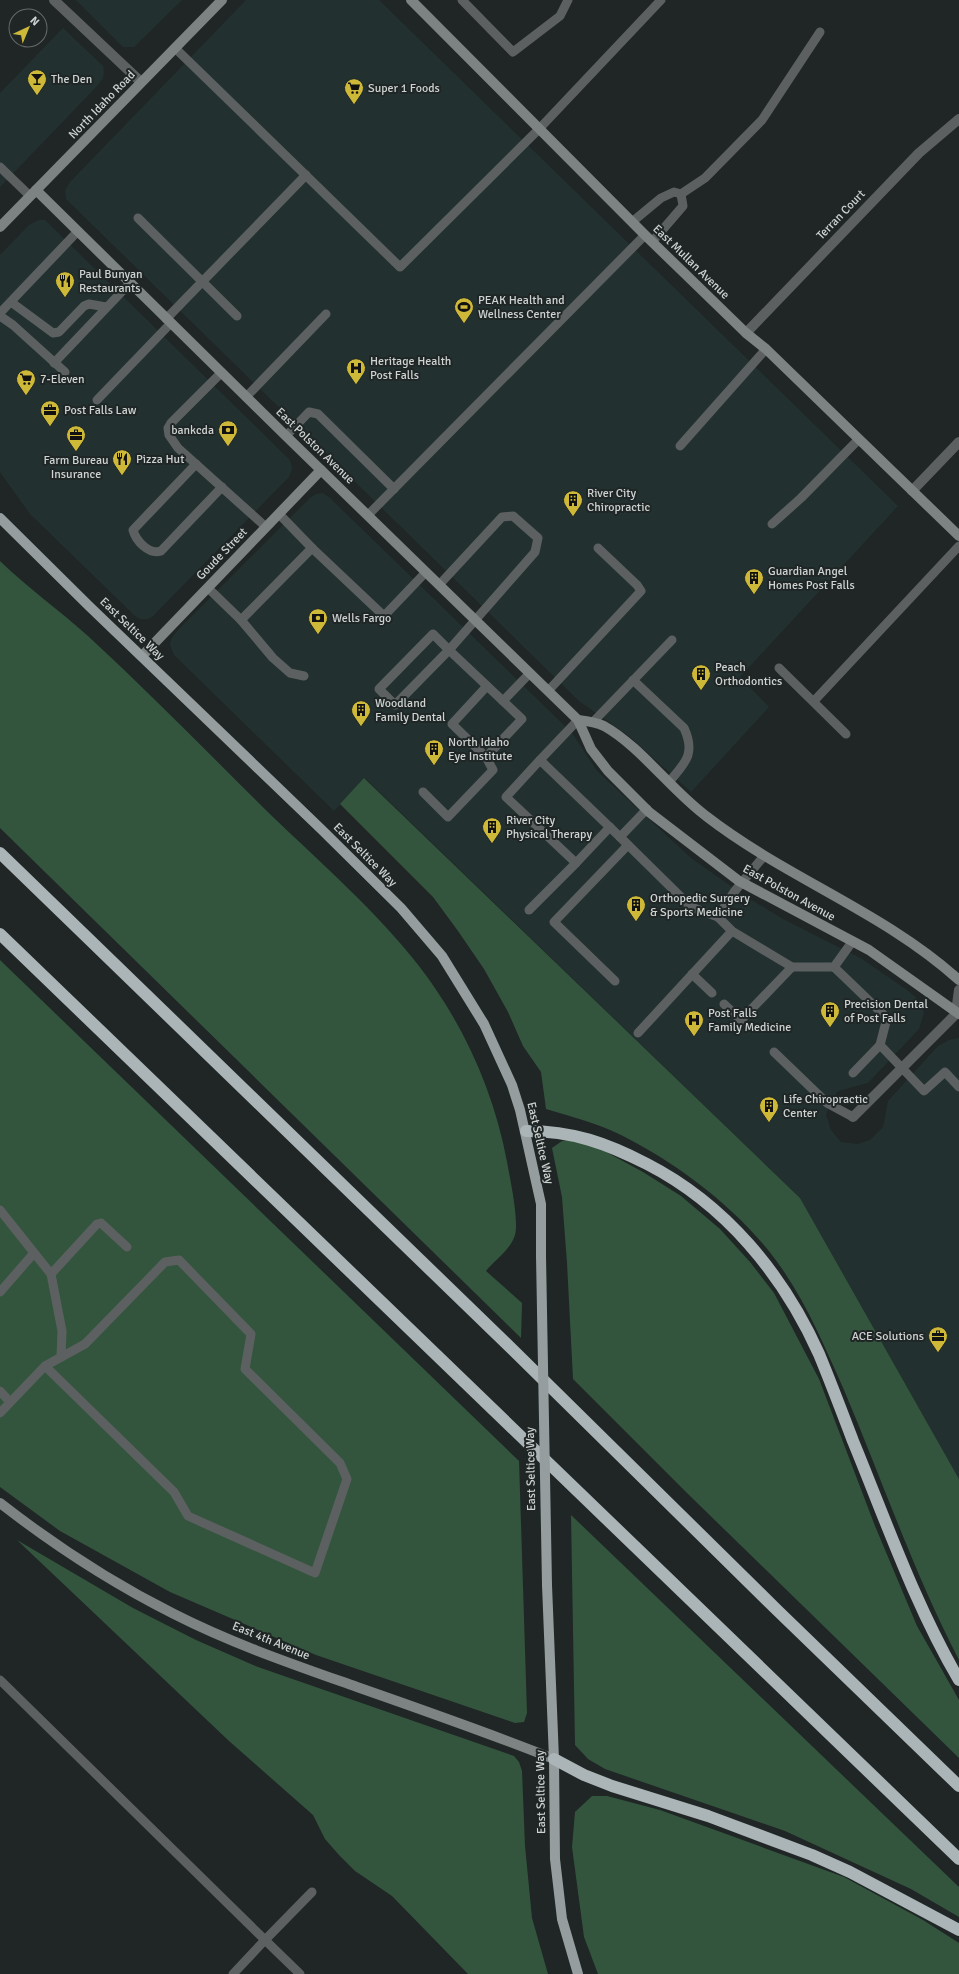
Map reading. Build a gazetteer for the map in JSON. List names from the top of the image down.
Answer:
{
  "streets": {
    "main road": ["East Seltice Way"],
    "street": [
      "North Idaho Road",
      "Terran Court",
      "East Mullan Avenue",
      "East Polston Avenue",
      "Goude Street",
      "East 4th Avenue"
    ]
  },
  "crossings": [
    ["North Idaho Road", "East Polston Avenue"],
    ["Terran Court", "East Mullan Avenue"],
    ["East Polston Avenue", "Goude Street"],
    ["Goude Street", "East Seltice Way"],
    ["East Seltice Way", "East 4th Avenue"]
  ],
  "places": {
    "bar": ["The Den"],
    "supermarket": ["Super 1 Foods", "7-Eleven"],
    "restaurant": ["Paul Bunyan Restaurants", "Pizza Hut"],
    "sports": ["PEAK Health and Wellness Center"],
    "hospital": ["Heritage Health Post Falls", "Post Falls Family Medicine"],
    "office": ["Post Falls Law", "Farm Bureau Insurance", "ACE Solutions"],
    "bank": ["bankcda", "Wells Fargo"],
    "building": [
      "River City Chiropractic",
      "Guardian Angel Homes Post Falls",
      "Peach Orthodontics",
      "Woodland Family Dental",
      "North Idaho Eye Institute",
      "River City Physical Therapy",
      "Orthopedic Surgery & Sports Medicine",
      "Precision Dental of Post Falls",
      "Life Chiropractic Center"
    ]
  },
  "north": "top right"
}
